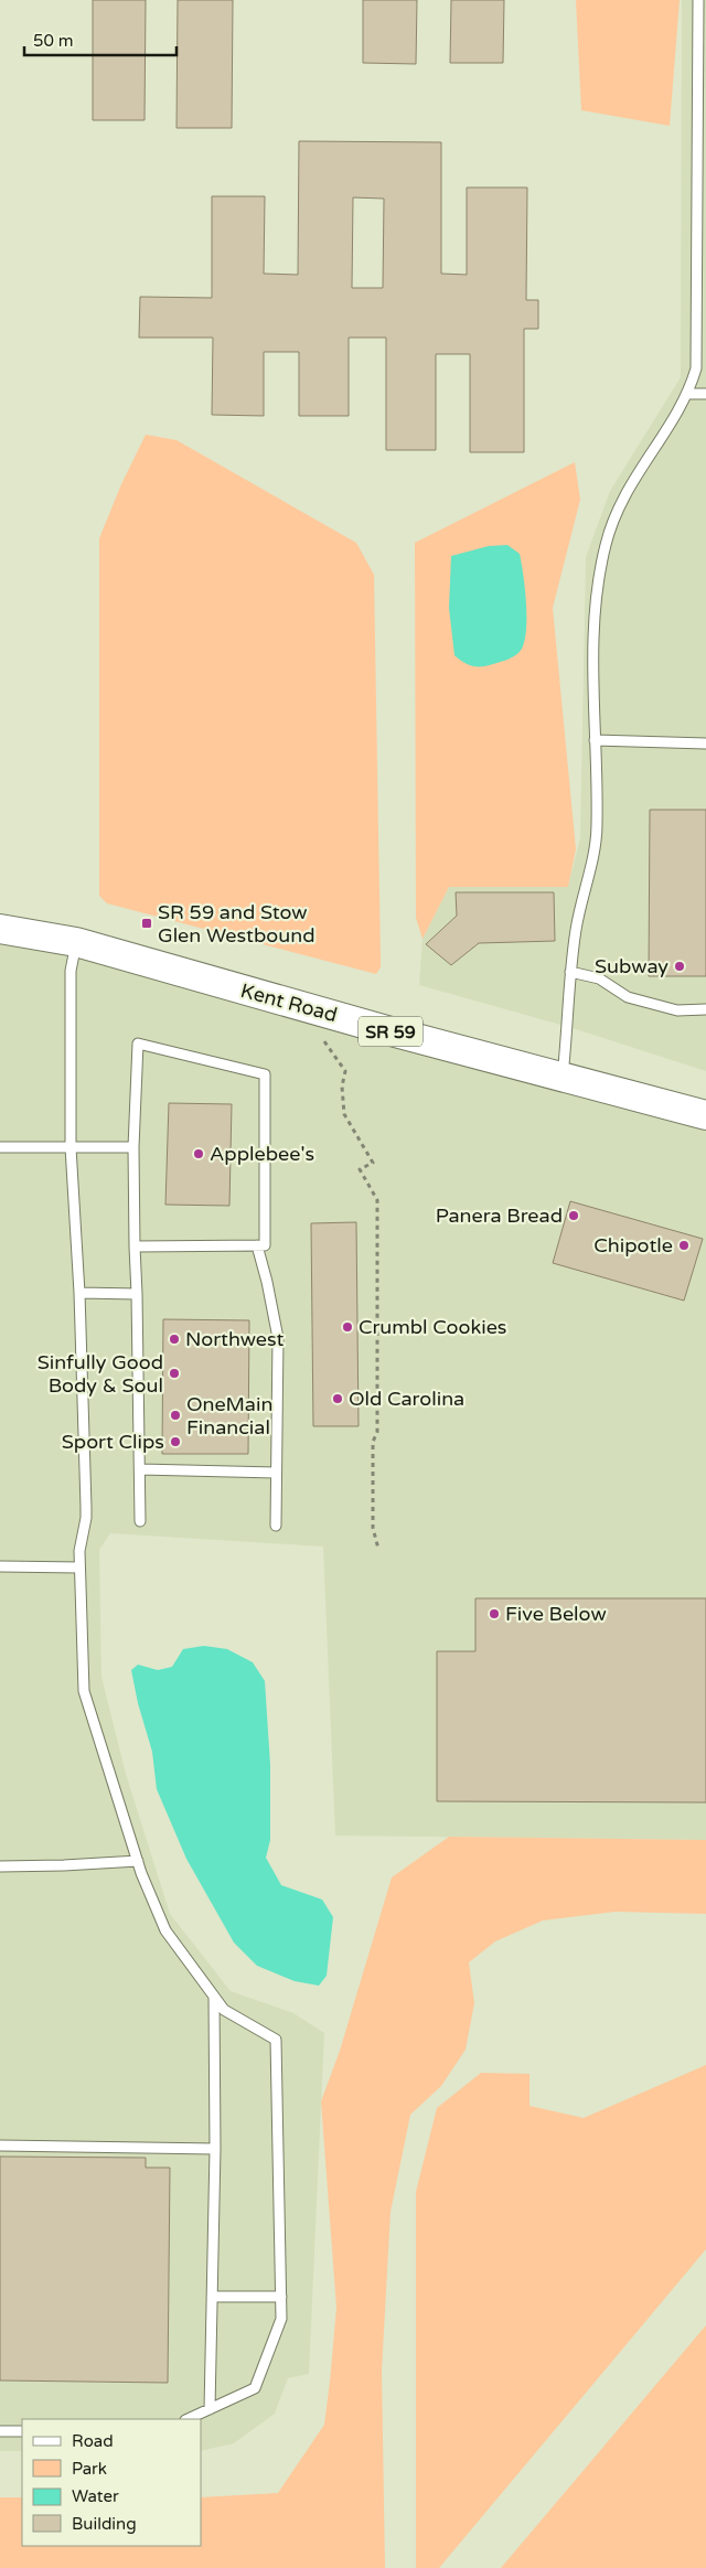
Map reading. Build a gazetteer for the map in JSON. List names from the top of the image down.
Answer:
{
  "streets": {
    "main road": ["Kent Road", "SR 59"]
  },
  "places": {
    "transit": ["SR 59 and Stow Glen Westbound"],
    "other": [
      "Subway",
      "Applebee's",
      "Panera Bread",
      "Chipotle",
      "Crumbl Cookies",
      "Northwest",
      "Sinfully Good Body & Soul",
      "Old Carolina",
      "OneMain Financial",
      "Sport Clips",
      "Five Below"
    ]
  },
  "legend": [
    "Road",
    "Park",
    "Water",
    "Building"
  ],
  "scale_bar": "50 m"
}
